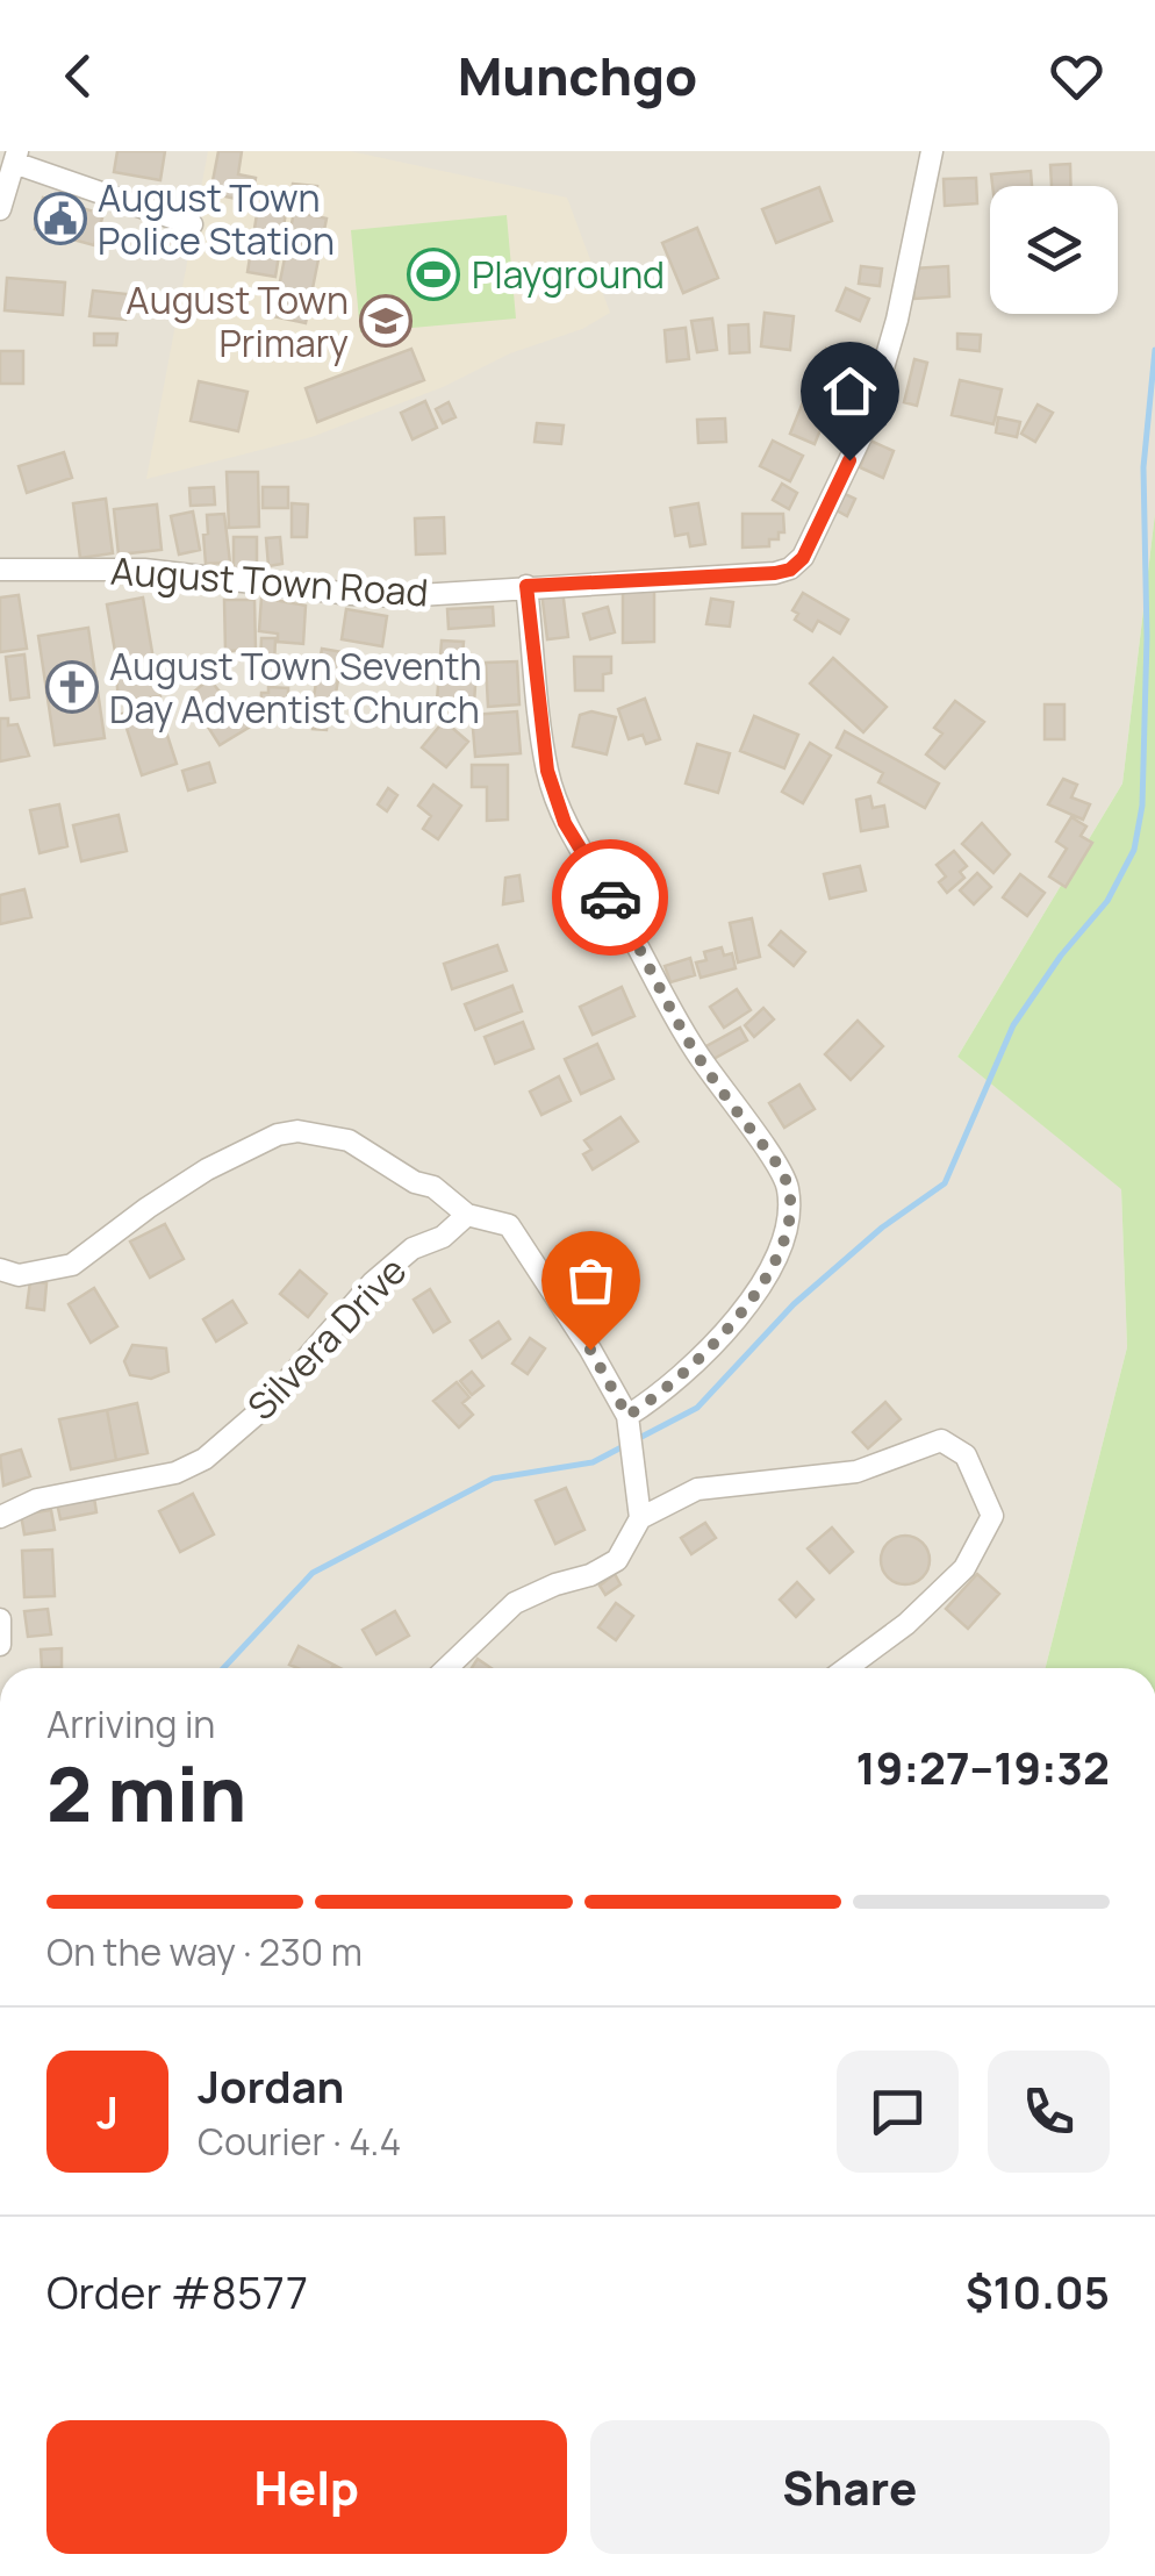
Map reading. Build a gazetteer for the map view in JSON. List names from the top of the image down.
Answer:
{
  "streets": {
    "street": ["August Town Road", "Silvera Drive"]
  },
  "places": {
    "public building": ["August Town Police Station"],
    "sports": ["Playground"],
    "school or university": ["August Town Primary"],
    "church": ["August Town Seventh Day Adventist Church"]
  },
  "page": {
    "header": "Munchgo",
    "heading": ["2 min", "Arriving in", "19:27–19:32"],
    "panel": [
      "Jordan",
      "Courier · 4.4",
      "Order #8577",
      "$10.05"
    ],
    "bar": "On the way · 230 m",
    "round": "J",
    "buttons": ["Help", "Share"]
  }
}
